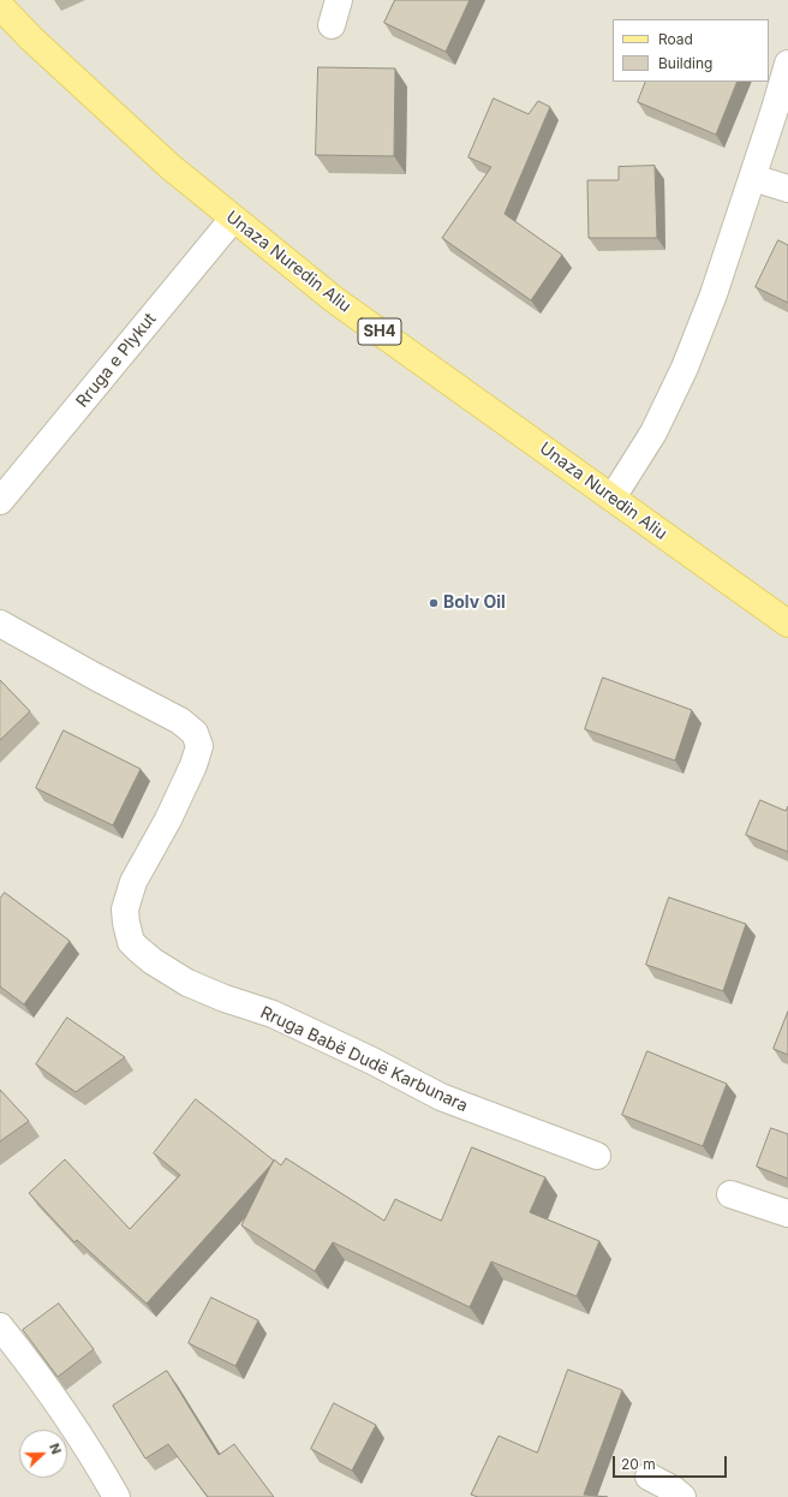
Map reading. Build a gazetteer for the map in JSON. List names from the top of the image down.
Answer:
{
  "streets": {
    "main road": ["Unaza Nuredin Aliu", "SH4"],
    "street": ["Rruga e Plykut", "Rruga Babë Dudë Karbunara"]
  },
  "crossings": [
    ["Unaza Nuredin Aliu", "Rruga e Plykut"]
  ],
  "places": ["Bolv Oil"],
  "legend": ["Road", "Building"],
  "scale_bar": "20 m",
  "north": "right"
}
